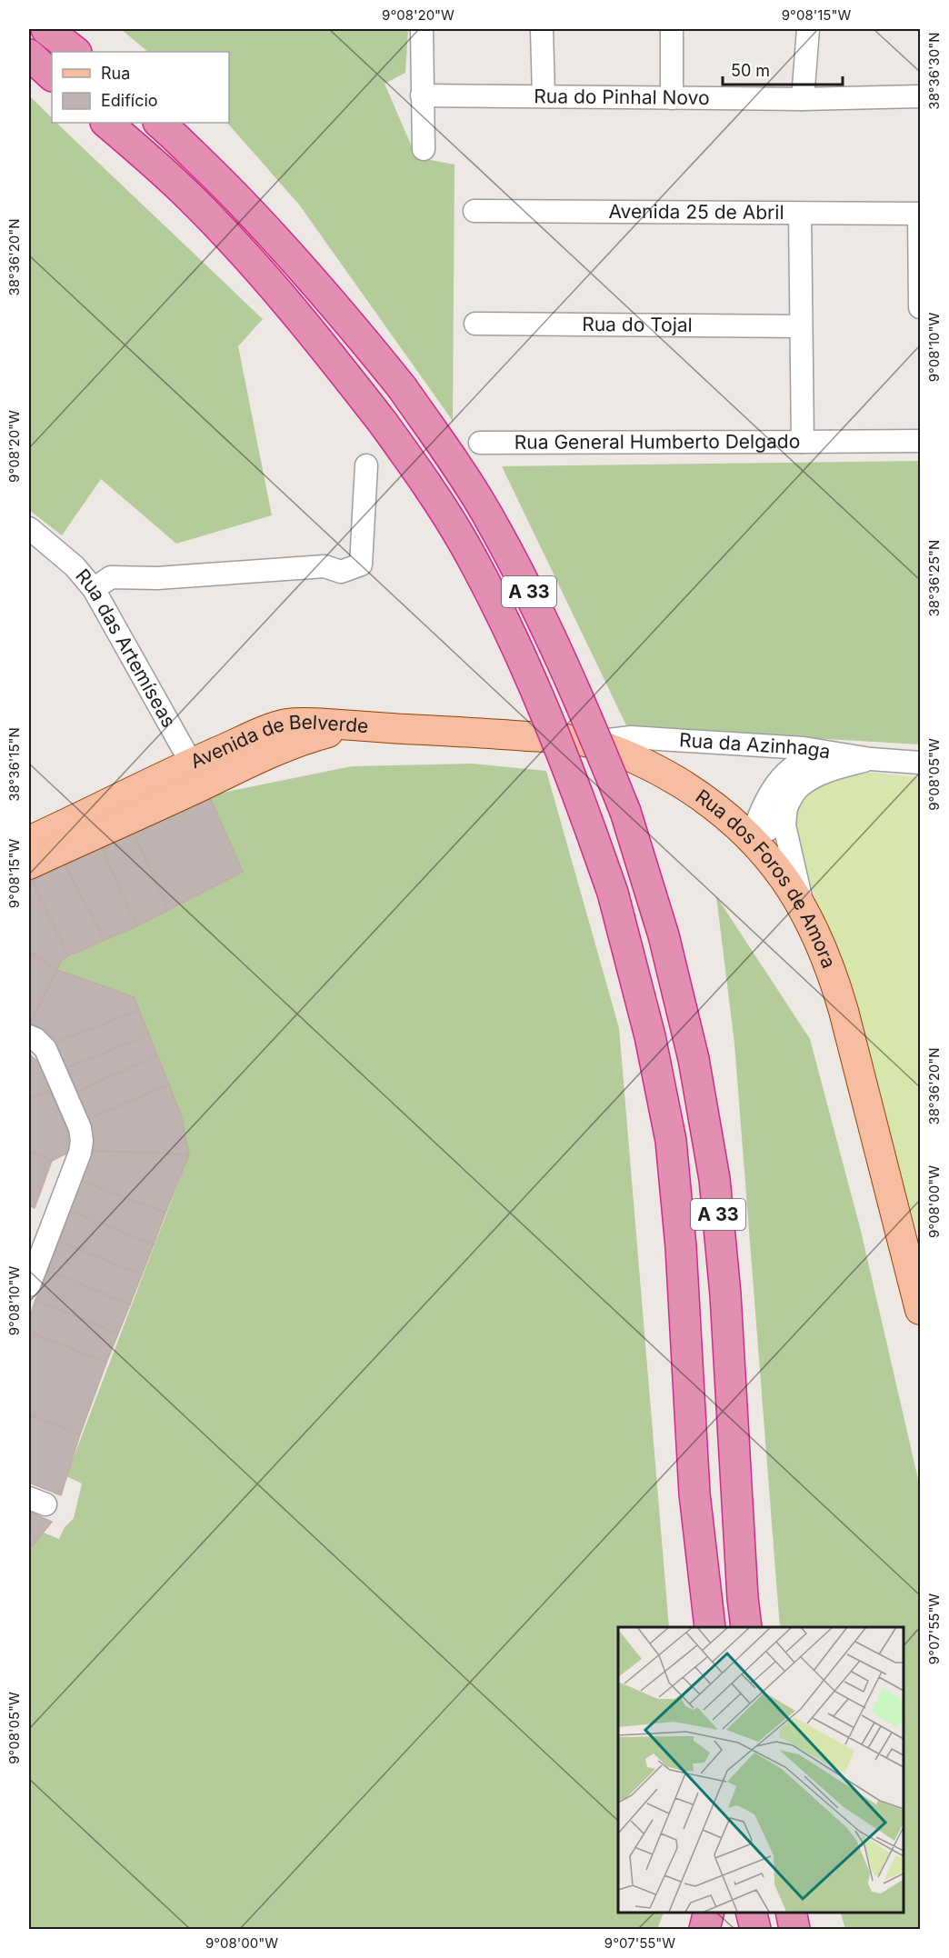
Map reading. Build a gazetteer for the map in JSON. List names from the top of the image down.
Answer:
{
  "streets": {
    "highway": ["A 33"],
    "main road": ["Avenida de Belverde", "Rua dos Foros de Amora"],
    "street": [
      "Rua do Pinhal Novo",
      "Avenida 25 de Abril",
      "Rua do Tojal",
      "Rua General Humberto Delgado",
      "Rua das Artemíseas",
      "Rua da Azinhaga"
    ]
  },
  "crossings": [
    ["Avenida 25 de Abril", "Rua General Humberto Delgado"],
    ["Rua do Tojal", "Rua General Humberto Delgado"],
    ["Rua das Artemíseas", "Avenida de Belverde"],
    ["Rua da Azinhaga", "Rua dos Foros de Amora"],
    ["Avenida de Belverde", "Rua dos Foros de Amora"]
  ],
  "legend": ["Rua", "Edifício"],
  "scale_bar": "50 m",
  "coordinates": [
    "9°08'20\"W",
    "9°08'15\"W",
    "38°36'30\"N",
    "38°36'20\"N",
    "9°08'10\"W",
    "38°36'25\"N",
    "38°36'15\"N",
    "9°08'05\"W",
    "9°08'00\"W",
    "9°07'55\"W"
  ]
}
